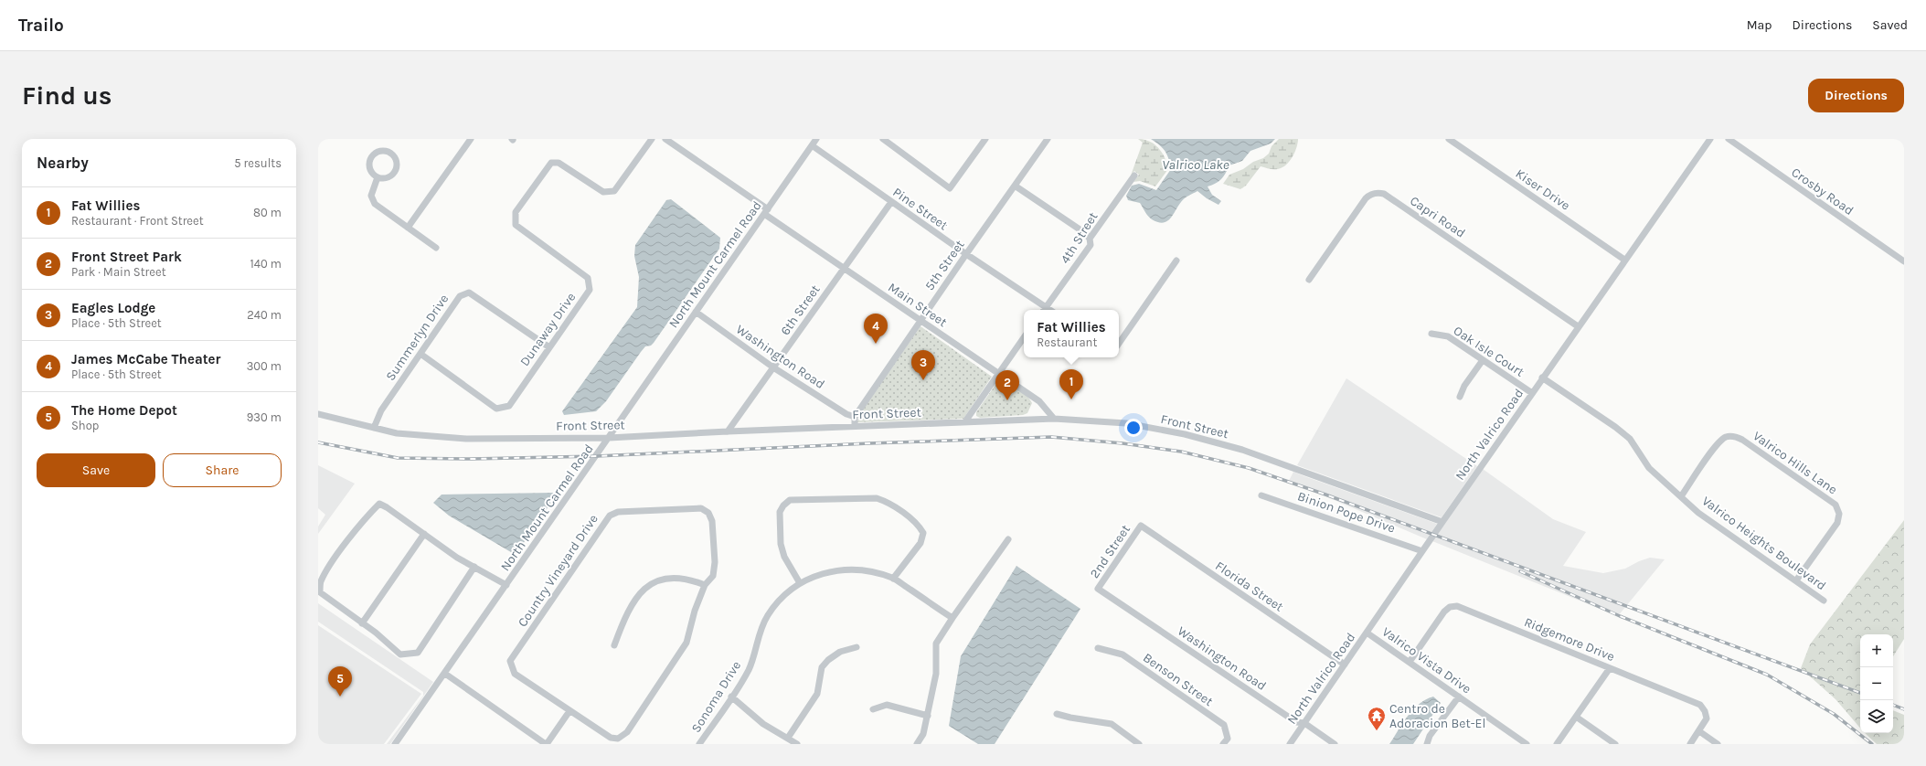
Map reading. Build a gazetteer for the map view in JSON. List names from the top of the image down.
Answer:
{
  "streets": {
    "street": [
      "Kiser Drive",
      "Crosby Road",
      "Pine Street",
      "Capri Road",
      "4th Street",
      "North Mount Carmel Road",
      "5th Street",
      "Main Street",
      "6th Street",
      "Dunaway Drive",
      "Summerlyn Drive",
      "Oak Isle Court",
      "Washington Road",
      "Front Street",
      "North Valrico Road",
      "Valrico Hills Lane",
      "Binion Pope Drive",
      "Valrico Heights Boulevard",
      "2nd Street",
      "Country Vineyard Drive",
      "Florida Street",
      "Ridgemore Drive",
      "Valrico Vista Drive",
      "Benson Street",
      "Sonoma Drive"
    ]
  },
  "crossings": [
    ["Kiser Drive", "North Valrico Road"],
    ["Pine Street", "4th Street"],
    ["Pine Street", "North Mount Carmel Road"],
    ["Pine Street", "5th Street"],
    ["Pine Street", "6th Street"],
    ["Capri Road", "North Valrico Road"],
    ["North Mount Carmel Road", "Main Street"],
    ["North Mount Carmel Road", "Washington Road"],
    ["North Mount Carmel Road", "Front Street"],
    ["5th Street", "Main Street"],
    ["5th Street", "Washington Road"],
    ["Main Street", "6th Street"],
    ["Main Street", "Front Street"],
    ["6th Street", "Washington Road"],
    ["6th Street", "Front Street"],
    ["Dunaway Drive", "Summerlyn Drive"],
    ["Summerlyn Drive", "Front Street"],
    ["Oak Isle Court", "North Valrico Road"],
    ["Washington Road", "North Valrico Road"],
    ["Washington Road", "2nd Street"],
    ["Front Street", "North Valrico Road"],
    ["North Valrico Road", "Binion Pope Drive"],
    ["North Valrico Road", "Valrico Heights Boulevard"],
    ["North Valrico Road", "Florida Street"],
    ["North Valrico Road", "Valrico Vista Drive"],
    ["Valrico Hills Lane", "Valrico Heights Boulevard"],
    ["2nd Street", "Florida Street"],
    ["Ridgemore Drive", "Valrico Vista Drive"]
  ],
  "water": ["Valrico Lake"],
  "places": {
    "temple": ["Centro de Adoracion Bet-El"]
  },
  "page": {
    "header": "Trailo",
    "nav": ["Map", "Directions", "Saved"],
    "buttons": [
      "Directions",
      ["Save", "Share"]
    ],
    "title": "Find us",
    "heading": ["Nearby", "5 results"],
    "list": [
      {
        "mark": "1",
        "name": "Fat Willies",
        "note": "Restaurant · Front Street",
        "value": "80 m"
      },
      {
        "mark": "2",
        "name": "Front Street Park",
        "note": "Park · Main Street",
        "value": "140 m"
      },
      {
        "mark": "3",
        "name": "Eagles Lodge",
        "note": "Place · 5th Street",
        "value": "240 m"
      },
      {
        "mark": "4",
        "name": "James McCabe Theater",
        "note": "Place · 5th Street",
        "value": "300 m"
      },
      {
        "mark": "5",
        "name": "The Home Depot",
        "note": "Shop",
        "value": "930 m"
      }
    ],
    "popup": ["Fat Willies", "Restaurant"],
    "pins": [
      "4",
      "3",
      "1",
      "2",
      "5"
    ],
    "map_buttons": ["+", "−"]
  }
}
